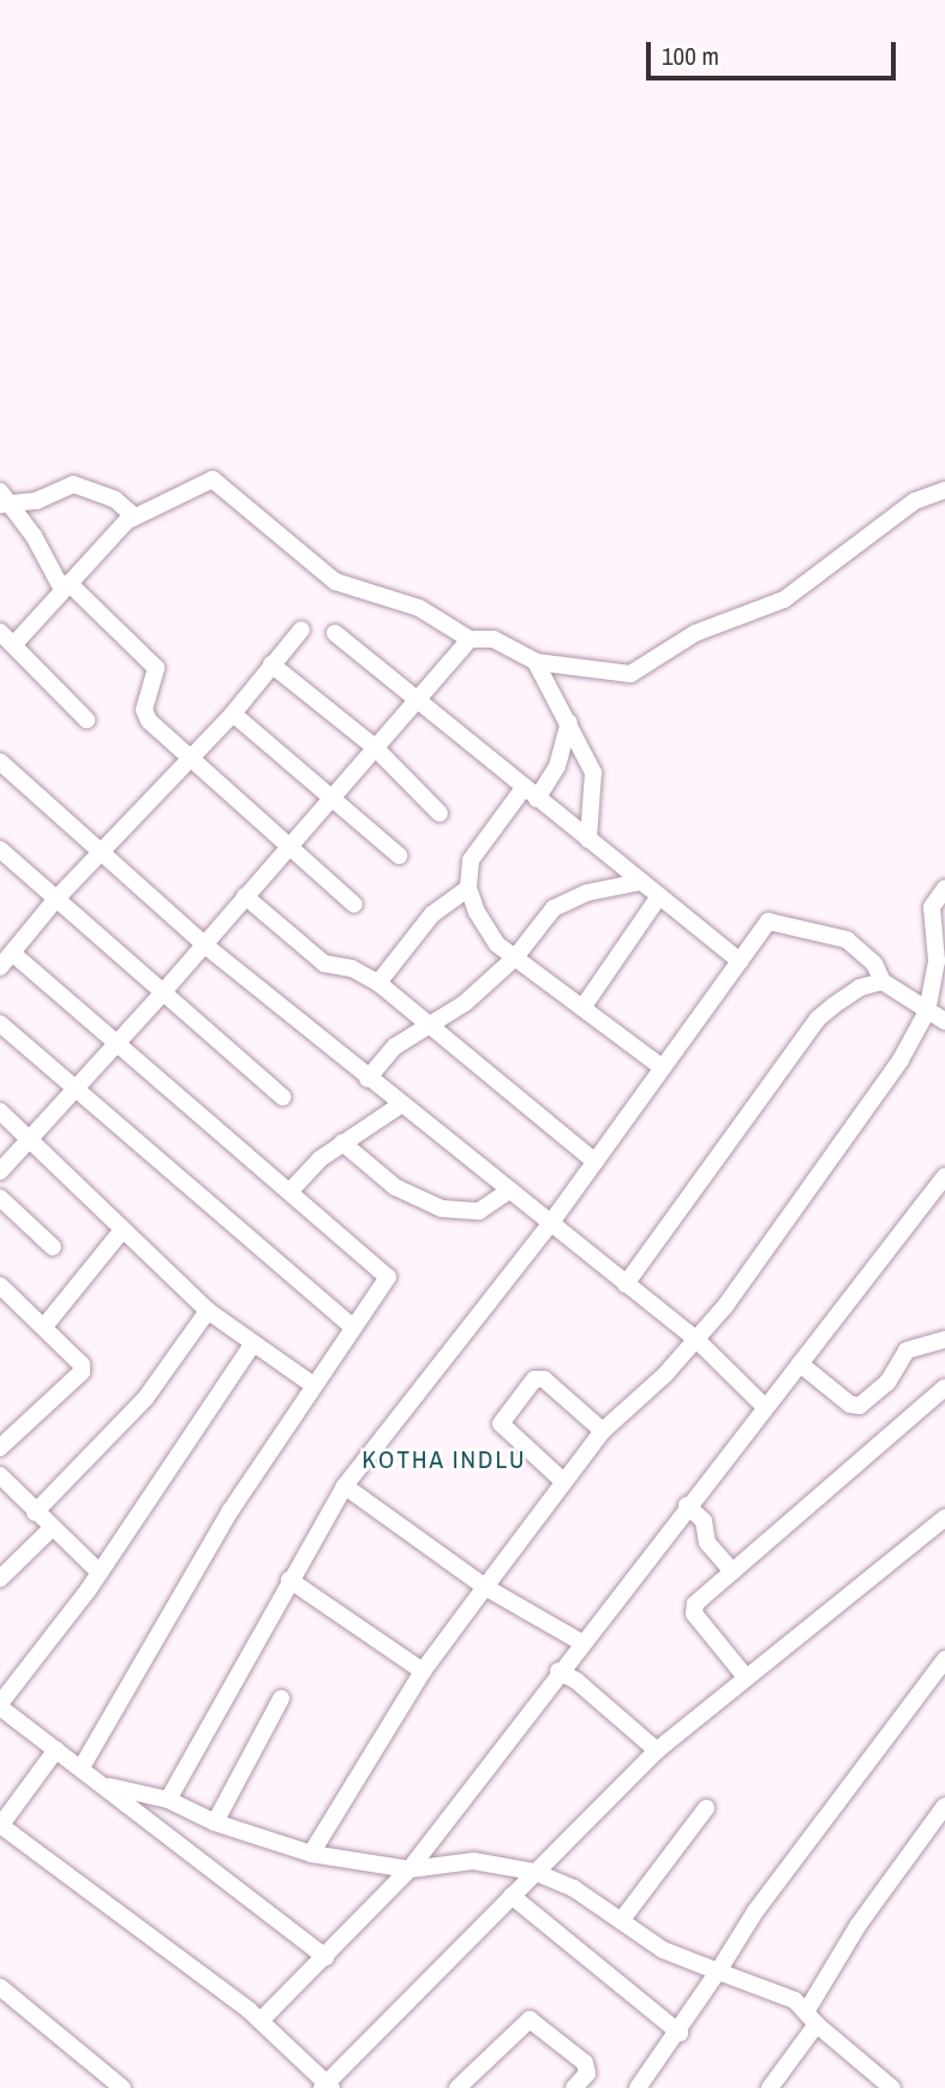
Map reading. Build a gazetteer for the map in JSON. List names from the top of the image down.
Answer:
{
  "districts": ["KOTHA INDLU"],
  "scale_bar": "100 m"
}
